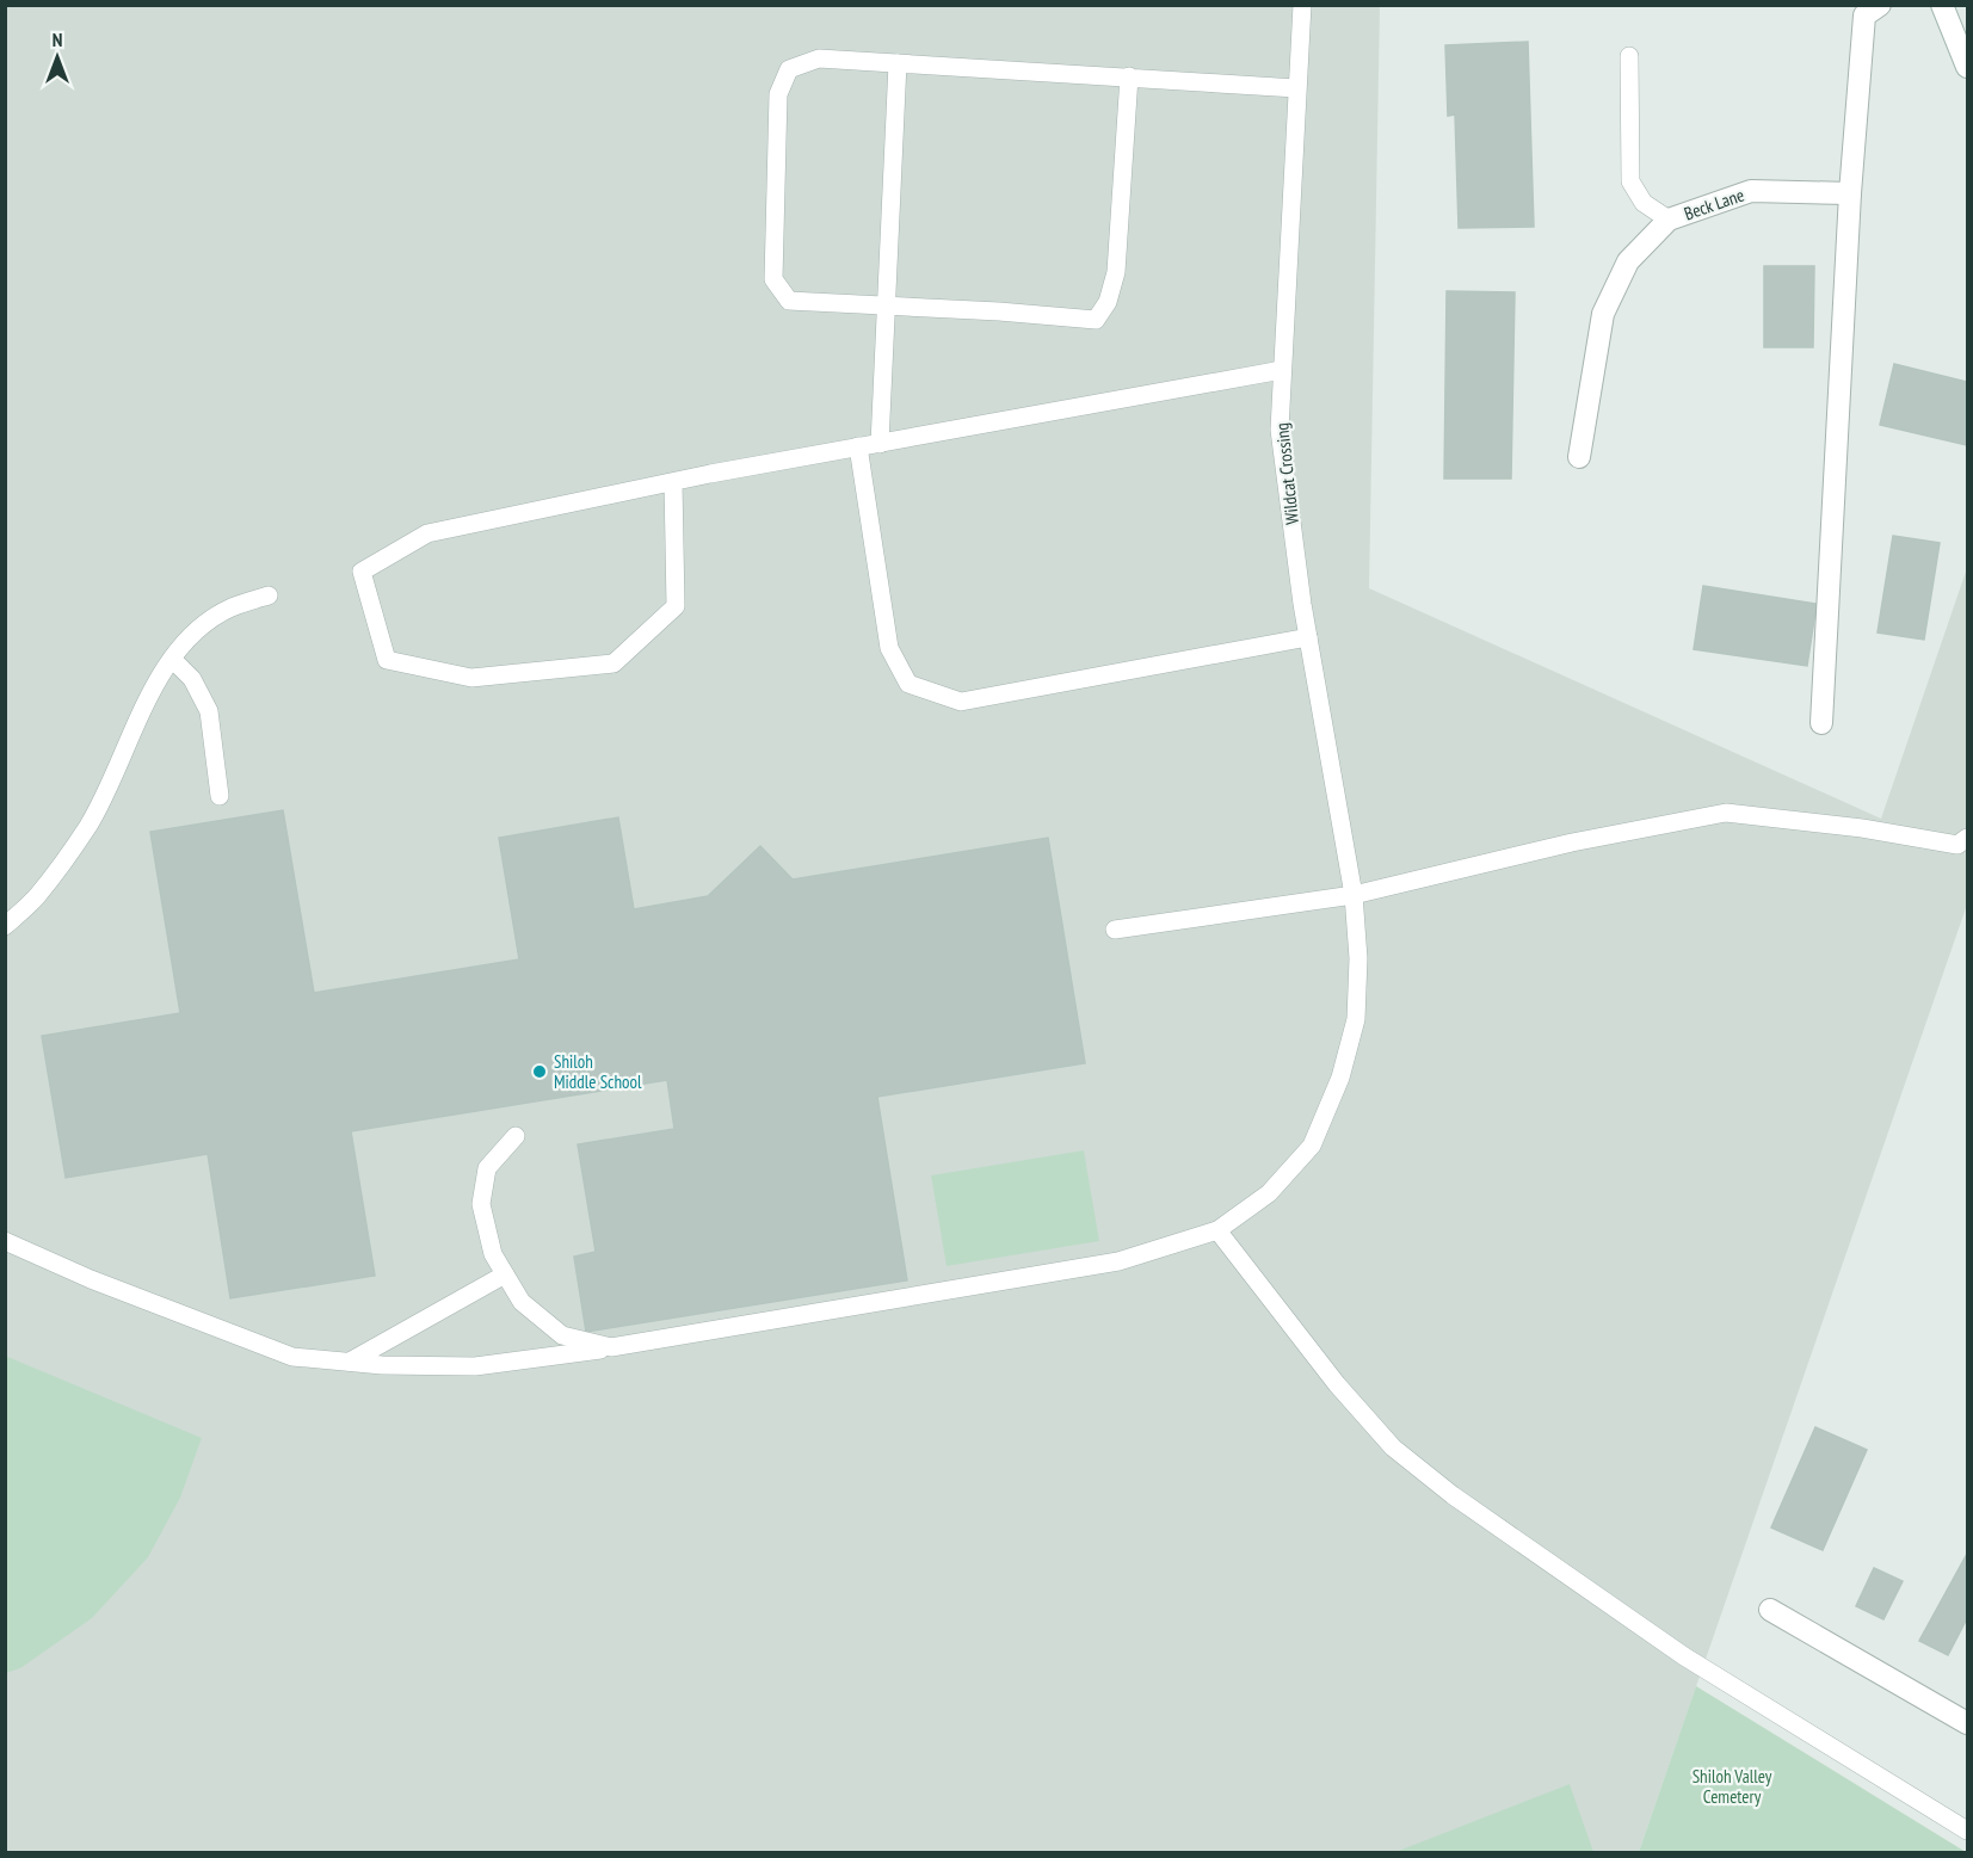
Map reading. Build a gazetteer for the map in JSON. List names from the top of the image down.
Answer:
{
  "streets": {
    "street": ["Beck Lane"],
    "lane": ["Wildcat Crossing"]
  },
  "parks": ["Shiloh Valley Cemetery"],
  "places": ["Shiloh Middle School"],
  "north": "top"
}
